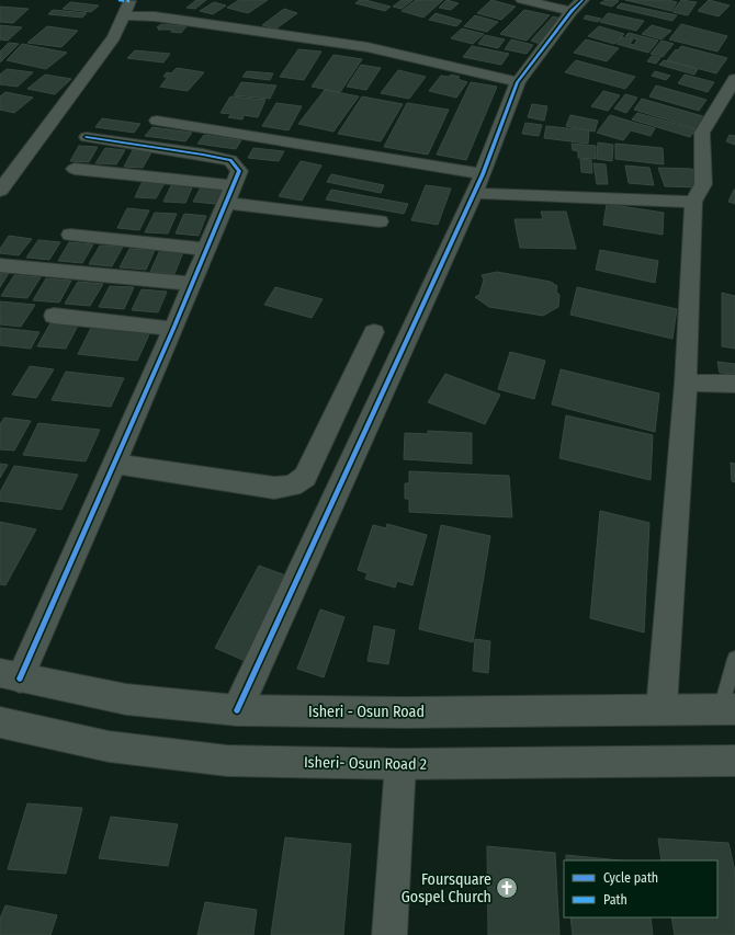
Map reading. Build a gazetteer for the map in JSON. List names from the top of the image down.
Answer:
{
  "streets": {
    "street": ["Isheri - Osun Road", "Isheri- Osun Road 2"]
  },
  "places": {
    "church": ["Foursquare Gospel Church"]
  },
  "legend": ["Cycle path", "Path"]
}
